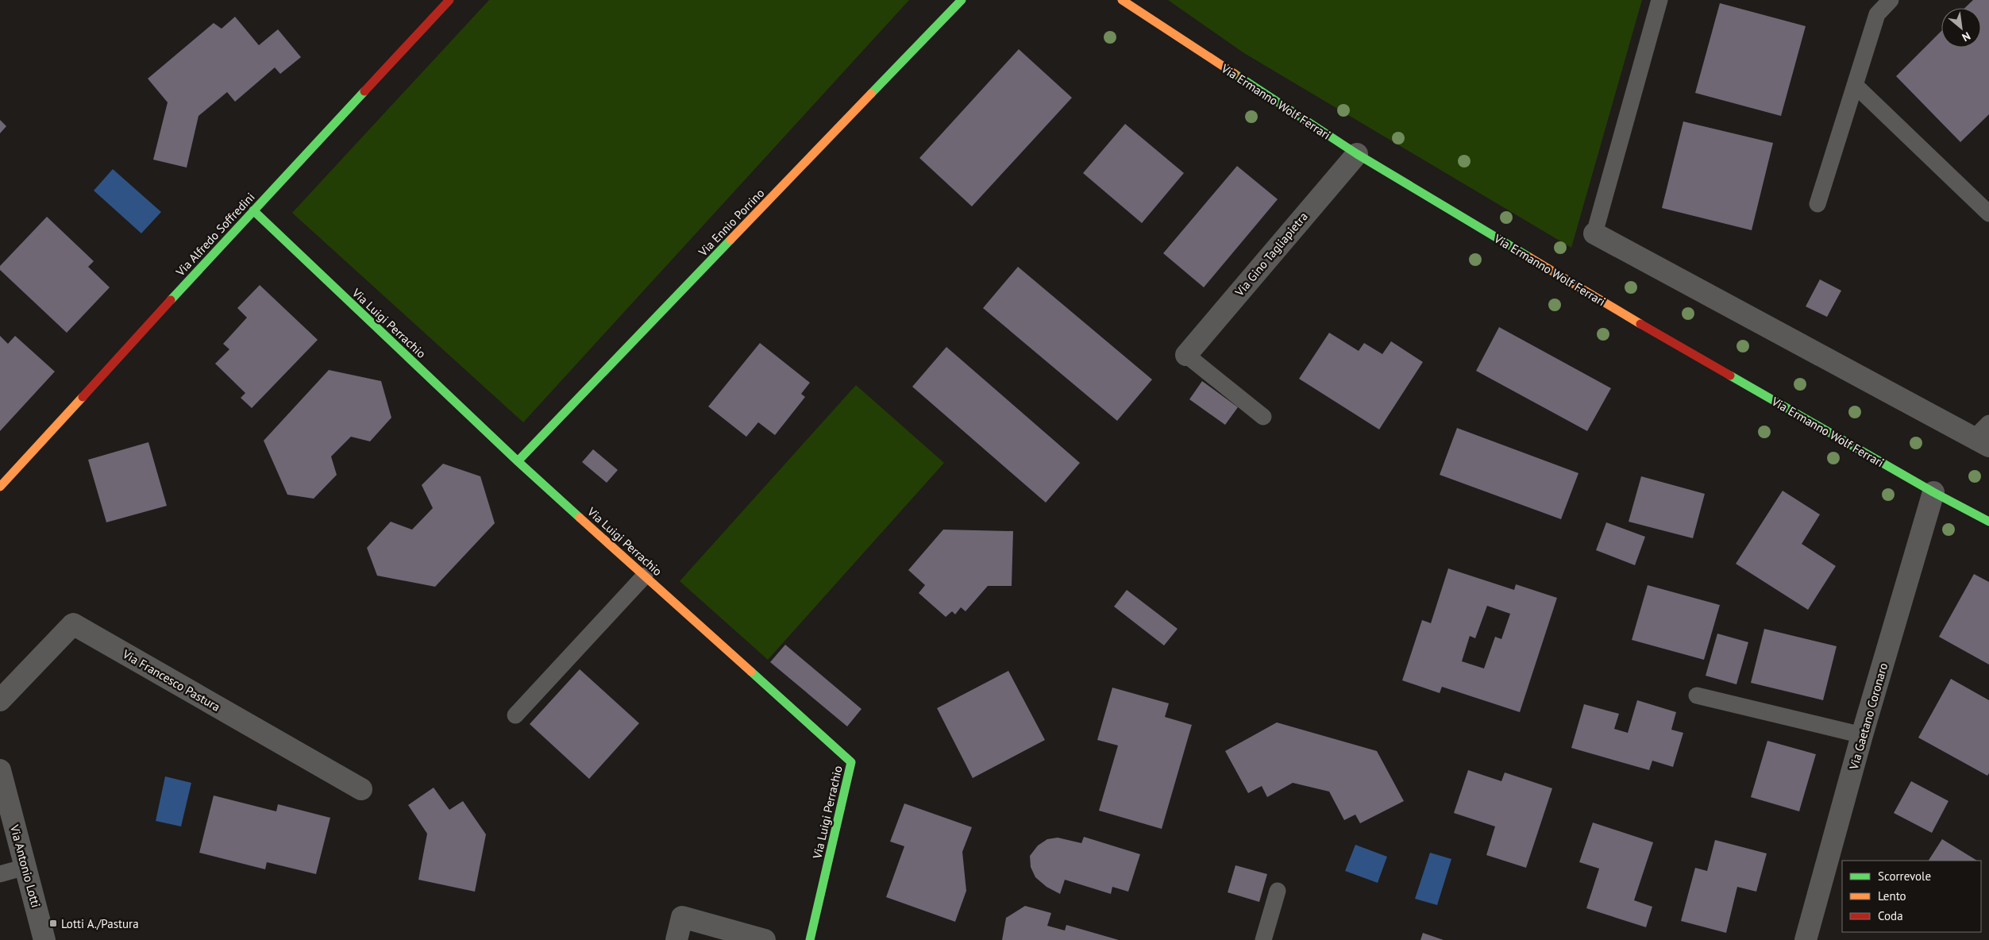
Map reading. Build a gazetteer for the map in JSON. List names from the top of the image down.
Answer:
{
  "streets": {
    "street": [
      "Via Ermanno Wolf Ferrari",
      "Via Ennio Porrino",
      "Via Alfredo Soffredini",
      "Via Gino Tagliapietra",
      "Via Luigi Perrachio",
      "Via Francesco Pastura",
      "Via Gaetano Coronaro",
      "Via Antonio Lotti"
    ]
  },
  "crossings": [
    ["Via Ermanno Wolf Ferrari", "Via Gino Tagliapietra"],
    ["Via Ermanno Wolf Ferrari", "Via Gaetano Coronaro"],
    ["Via Ennio Porrino", "Via Luigi Perrachio"],
    ["Via Alfredo Soffredini", "Via Luigi Perrachio"]
  ],
  "places": {
    "transit": ["Lotti A./Pastura"]
  },
  "legend": ["Scorrevole", "Lento", "Coda"],
  "north": "bottom right"
}
